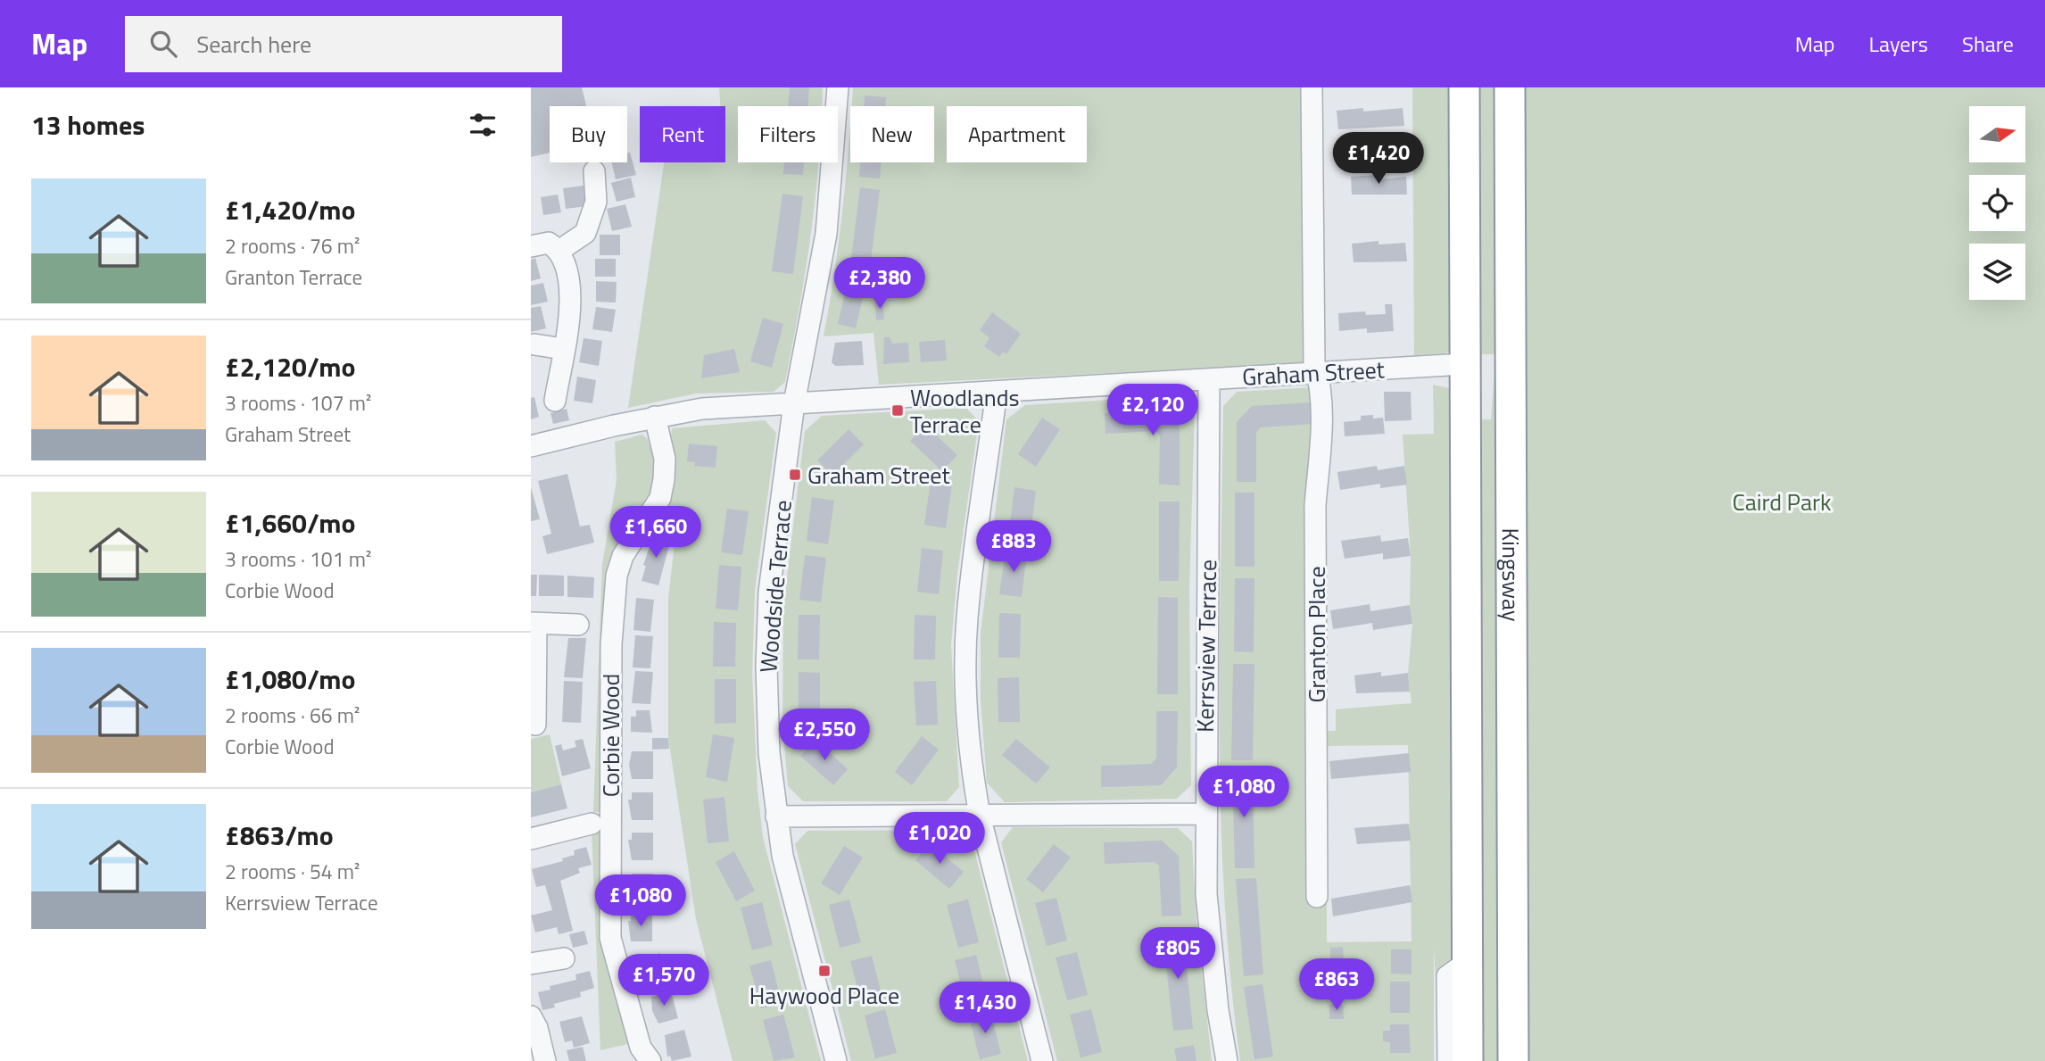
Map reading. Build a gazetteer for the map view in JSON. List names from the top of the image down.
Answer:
{
  "streets": {
    "highway": ["Kingsway"],
    "street": [
      "Graham Street",
      "Woodside Terrace",
      "Granton Place",
      "Kerrsview Terrace",
      "Corbie Wood"
    ]
  },
  "crossings": [
    ["Graham Street", "Kingsway"],
    ["Graham Street", "Woodside Terrace"],
    ["Graham Street", "Granton Place"],
    ["Graham Street", "Kerrsview Terrace"],
    ["Graham Street", "Corbie Wood"]
  ],
  "parks": ["Caird Park"],
  "places": {
    "transit": ["Woodlands Terrace", "Graham Street", "Haywood Place"]
  },
  "north": "right",
  "page": {
    "header": "Map",
    "search": "Search here",
    "nav": ["Map", "Layers", "Share"],
    "heading": "13 homes",
    "chip": [
      "Buy",
      "Rent",
      "Filters",
      "New",
      "Apartment"
    ],
    "price": [
      "£1,420",
      "£2,380",
      "£2,120",
      "£1,660",
      "£883",
      "£2,550",
      "£1,080",
      "£1,020",
      "£1,080",
      "£805",
      "£1,570",
      "£863",
      "£1,430"
    ],
    "list": [
      {
        "name": "£1,420/mo",
        "note": "2 rooms · 76 m² · Granton Terrace"
      },
      {
        "name": "£2,120/mo",
        "note": "3 rooms · 107 m² · Graham Street"
      },
      {
        "name": "£1,660/mo",
        "note": "3 rooms · 101 m² · Corbie Wood"
      },
      {
        "name": "£1,080/mo",
        "note": "2 rooms · 66 m² · Corbie Wood"
      },
      {
        "name": "£863/mo",
        "note": "2 rooms · 54 m² · Kerrsview Terrace"
      }
    ]
  }
}
